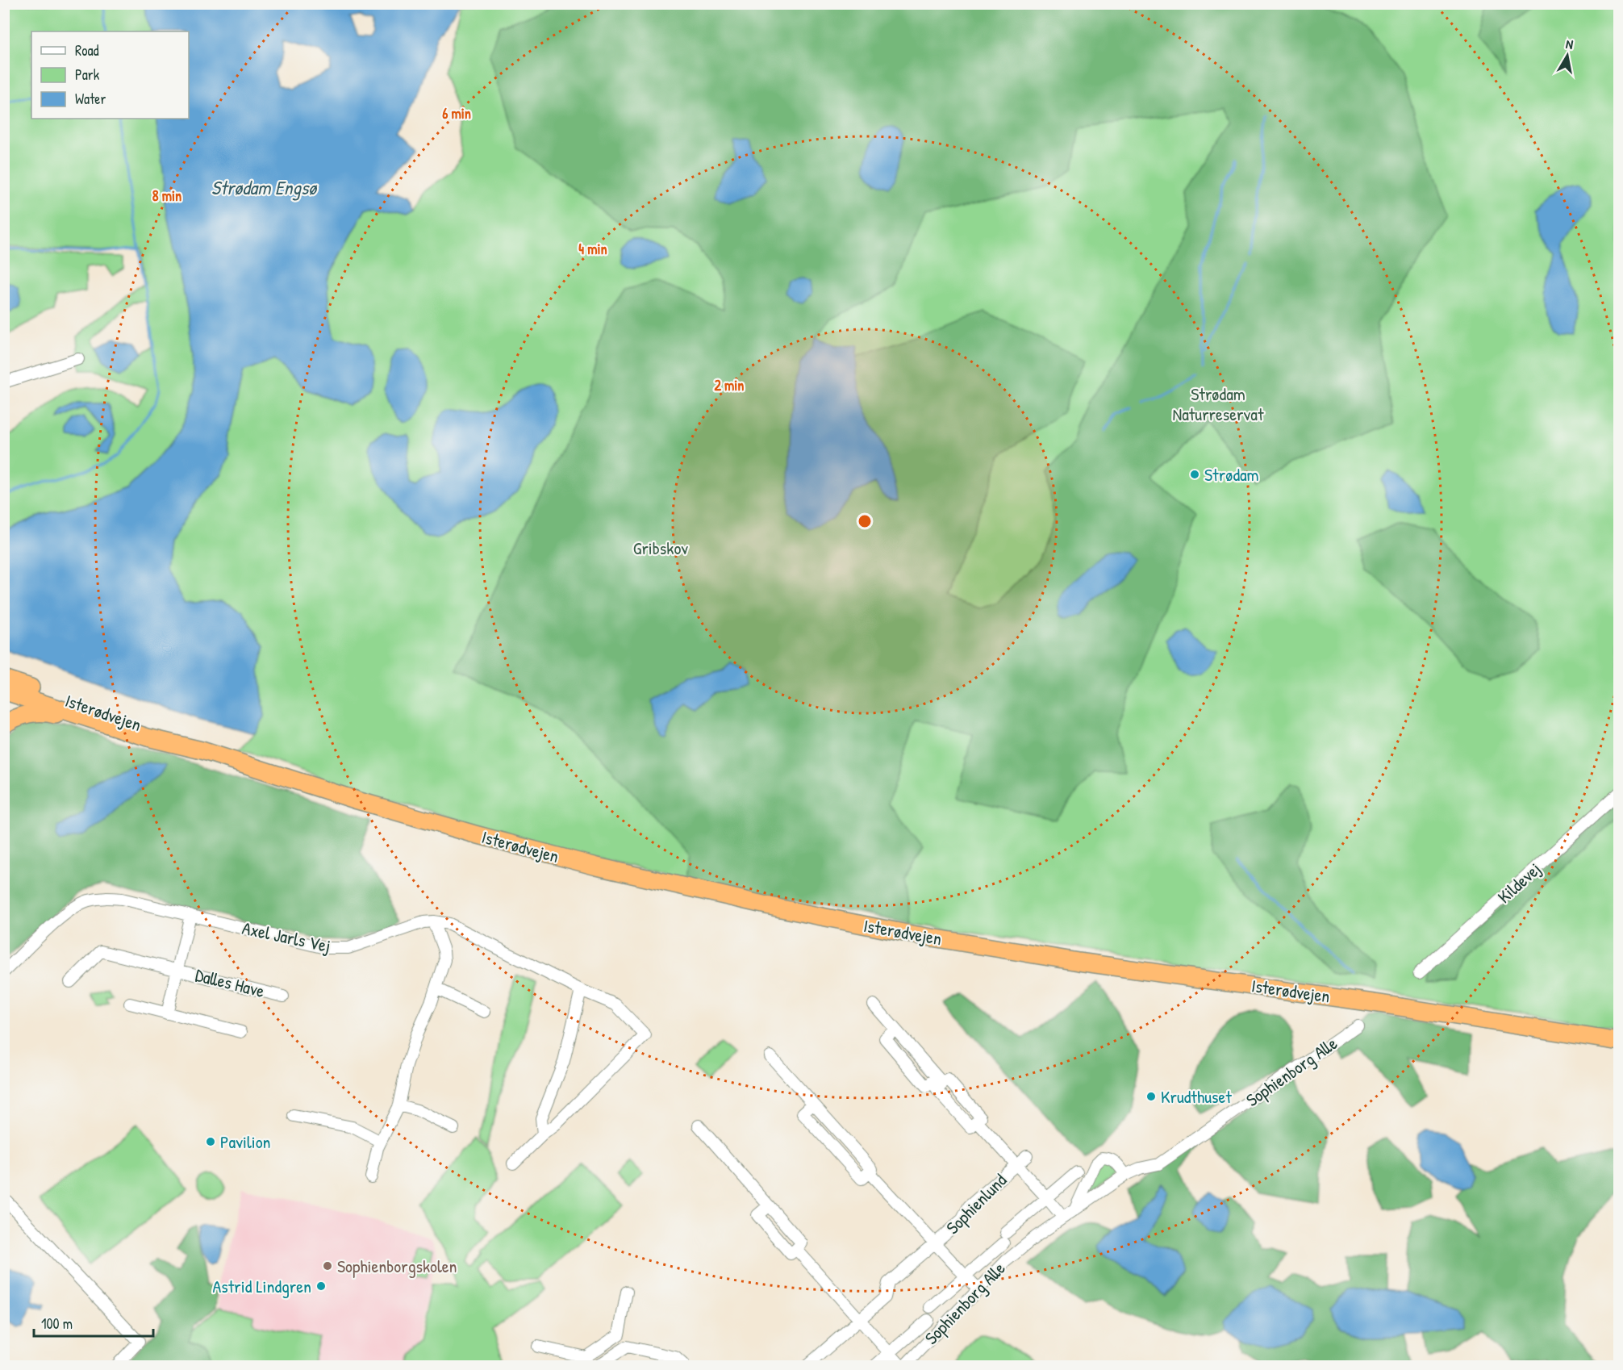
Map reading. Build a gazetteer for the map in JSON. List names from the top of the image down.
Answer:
{
  "streets": {
    "highway": ["Isterødvejen"],
    "street": [
      "Kildevej",
      "Axel Jarls Vej",
      "Dalles Have",
      "Sophienborg Alle",
      "Sophienlund"
    ]
  },
  "crossings": [
    ["Axel Jarls Vej", "Dalles Have"],
    ["Sophienborg Alle", "Sophienlund"]
  ],
  "water": ["Strødam Engsø"],
  "parks": ["Strødam Naturreservat", "Gribskov"],
  "places": [
    "Strødam",
    "Krudthuset",
    "Pavilion",
    "Sophienborgskolen",
    "Astrid Lindgren"
  ],
  "legend": ["Road", "Park", "Water"],
  "scale_bar": "100 m",
  "north": "top",
  "rings": [
    "6 min",
    "8 min",
    "4 min",
    "2 min"
  ]
}
